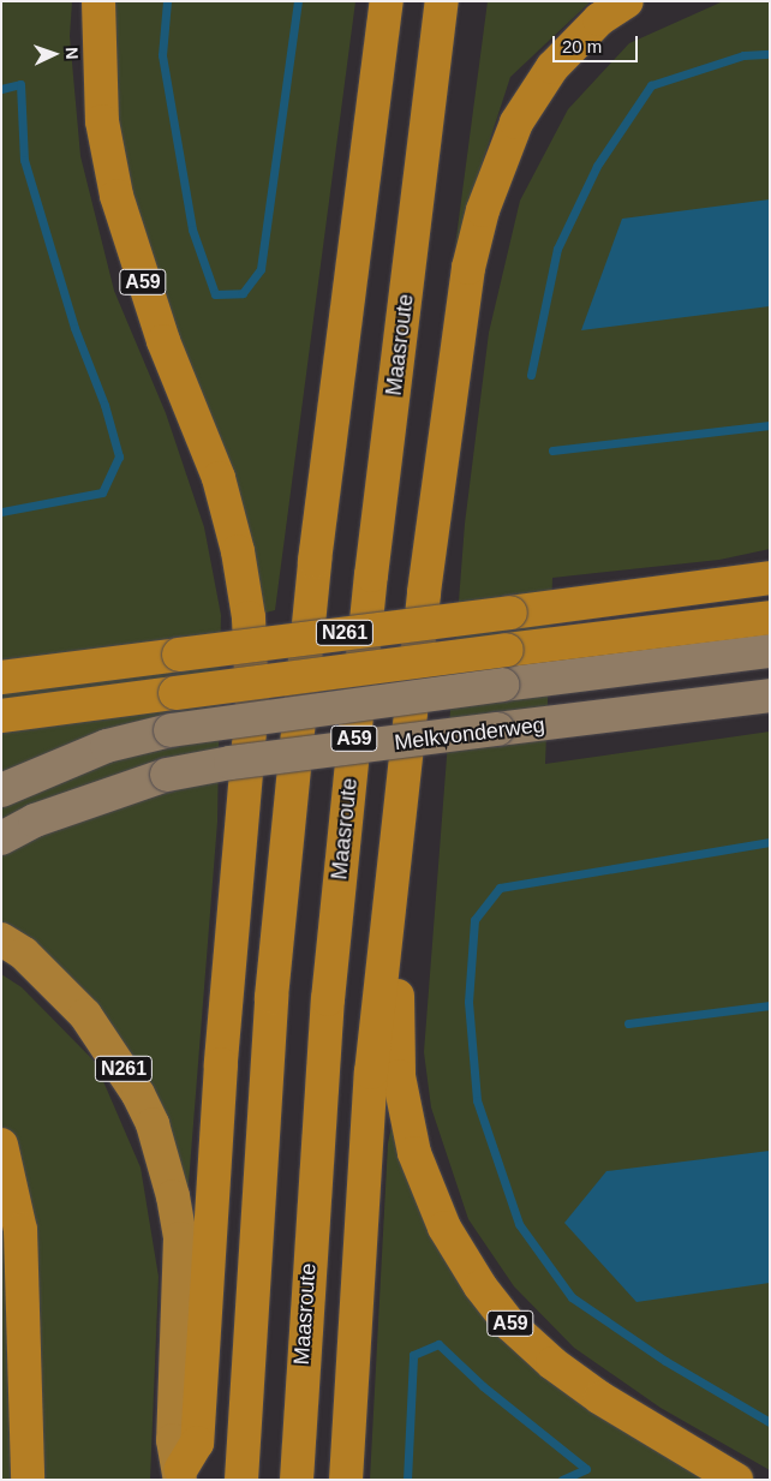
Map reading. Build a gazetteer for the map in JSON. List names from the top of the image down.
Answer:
{
  "streets": {
    "highway": ["A59", "Maasroute", "N261"],
    "main road": ["Melkvonderweg"]
  },
  "crossings": [
    ["A59", "N261"]
  ],
  "scale_bar": "20 m",
  "north": "right"
}
